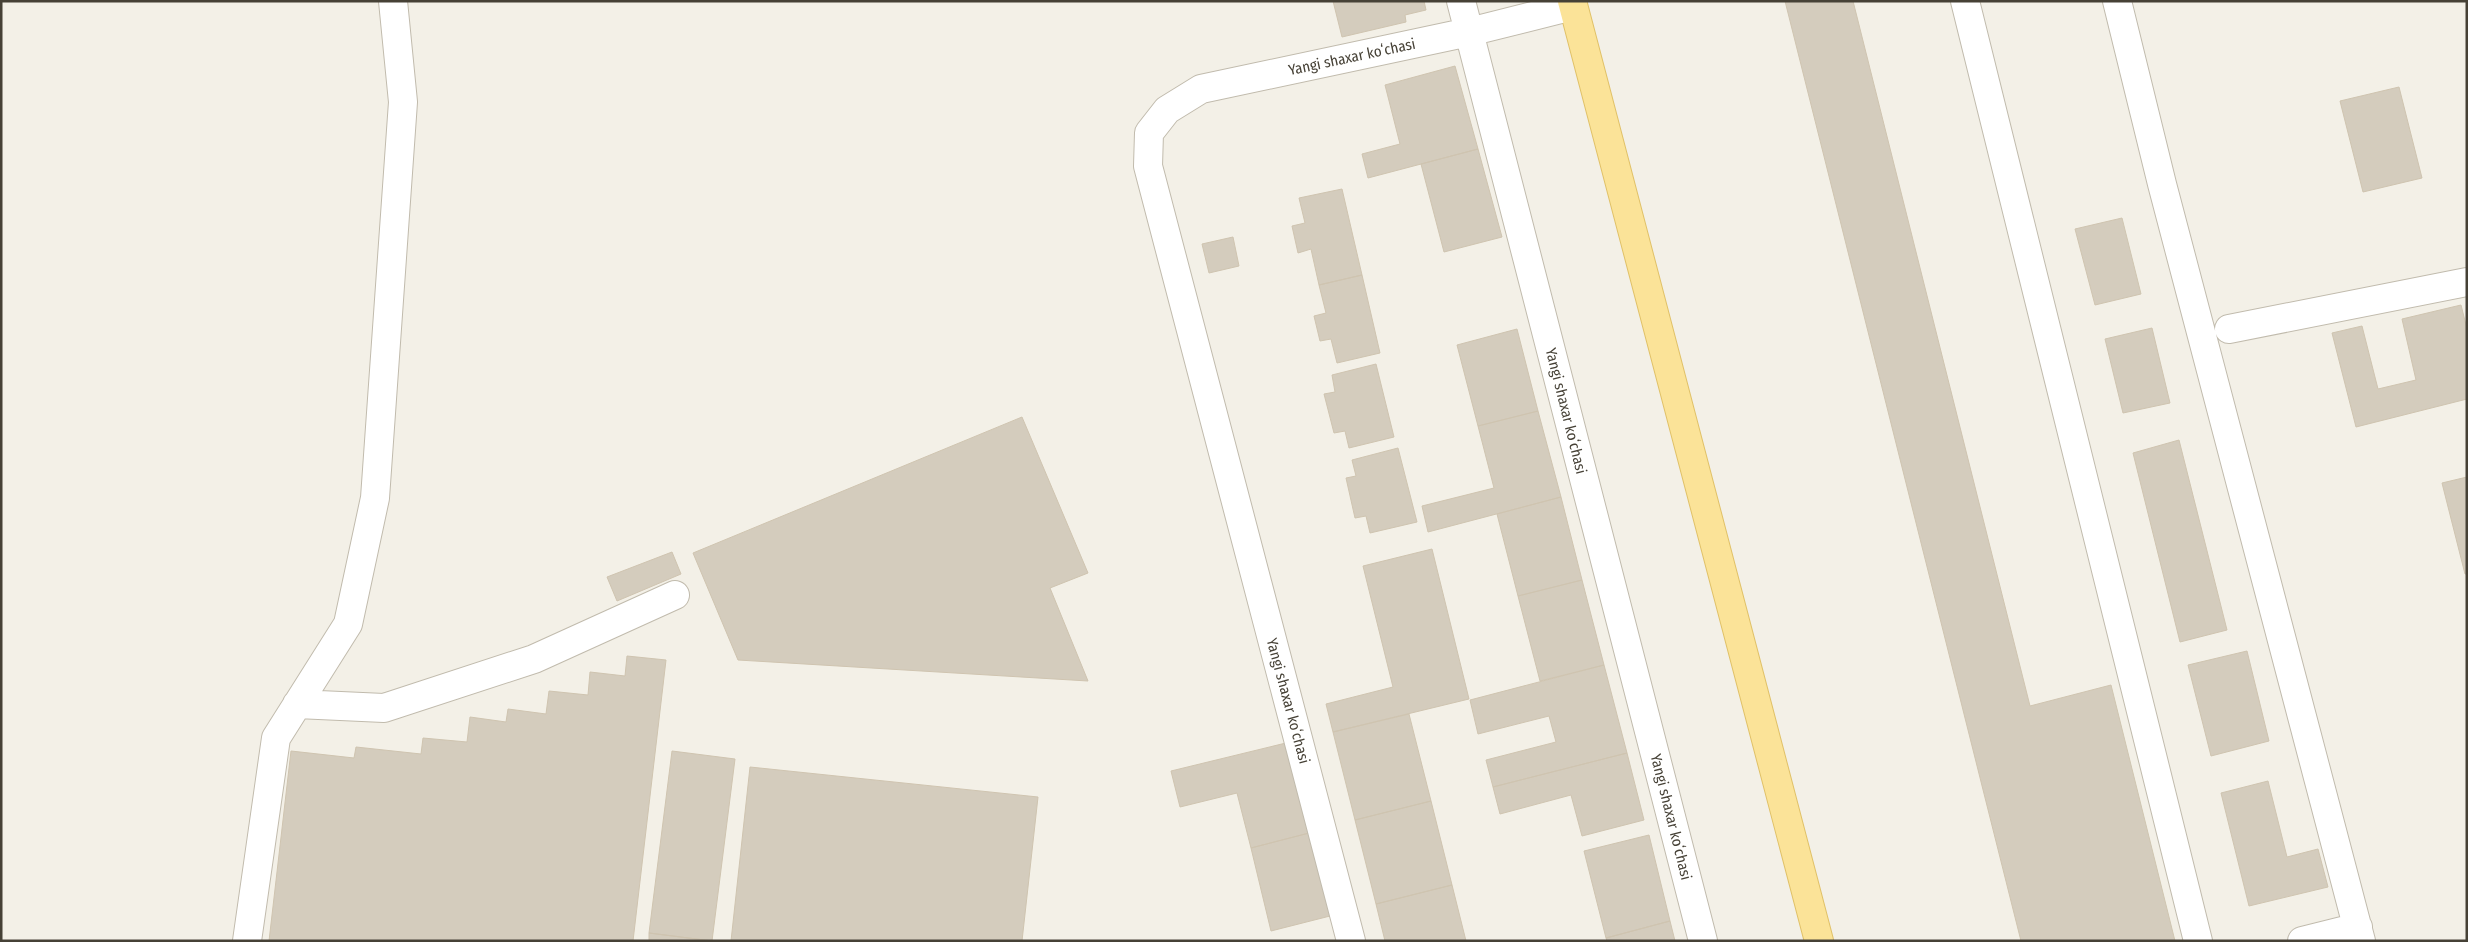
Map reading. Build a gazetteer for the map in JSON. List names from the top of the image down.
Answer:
{
  "streets": {
    "street": ["Yangi shaxar koʻchasi"]
  }
}
